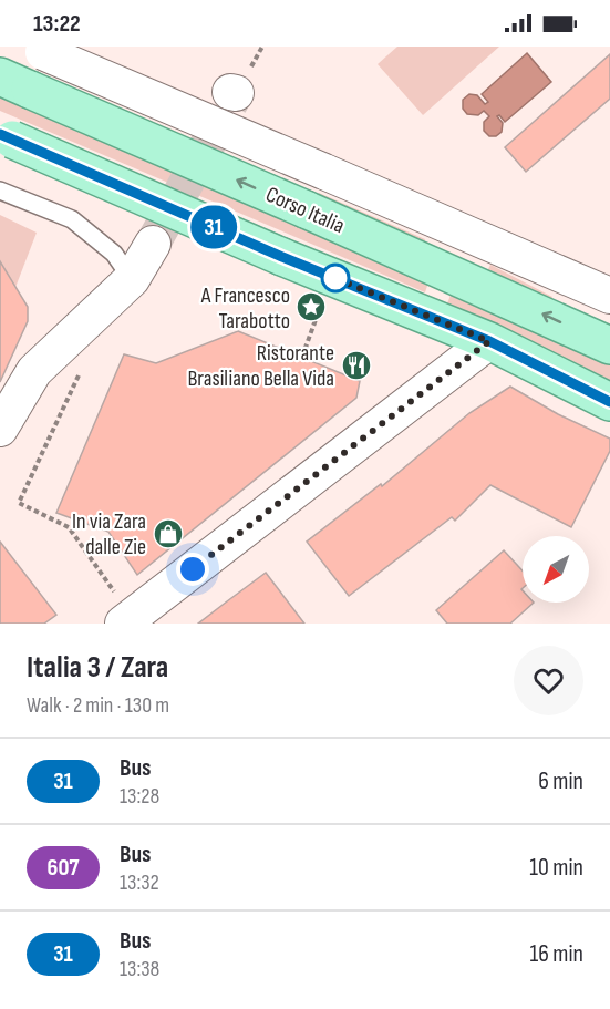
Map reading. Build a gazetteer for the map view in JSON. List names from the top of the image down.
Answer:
{
  "streets": {
    "main road": ["Corso Italia"]
  },
  "places": {
    "place": ["A Francesco Tarabotto"],
    "restaurant": ["Ristorante Brasiliano Bella Vida"],
    "shop": ["In via Zara dalle Zie"]
  },
  "lines": ["bus line 31"],
  "north": "bottom left",
  "page": {
    "status": "13:22",
    "on_map": "31",
    "heading": ["Italia 3 / Zara", "Walk · 2 min · 130 m"],
    "list": [
      {
        "mark": "31",
        "name": "Bus",
        "note": "13:28",
        "value": "6 min"
      },
      {
        "mark": "607",
        "name": "Bus",
        "note": "13:32",
        "value": "10 min"
      },
      {
        "mark": "31",
        "name": "Bus",
        "note": "13:38",
        "value": "16 min"
      }
    ]
  }
}
